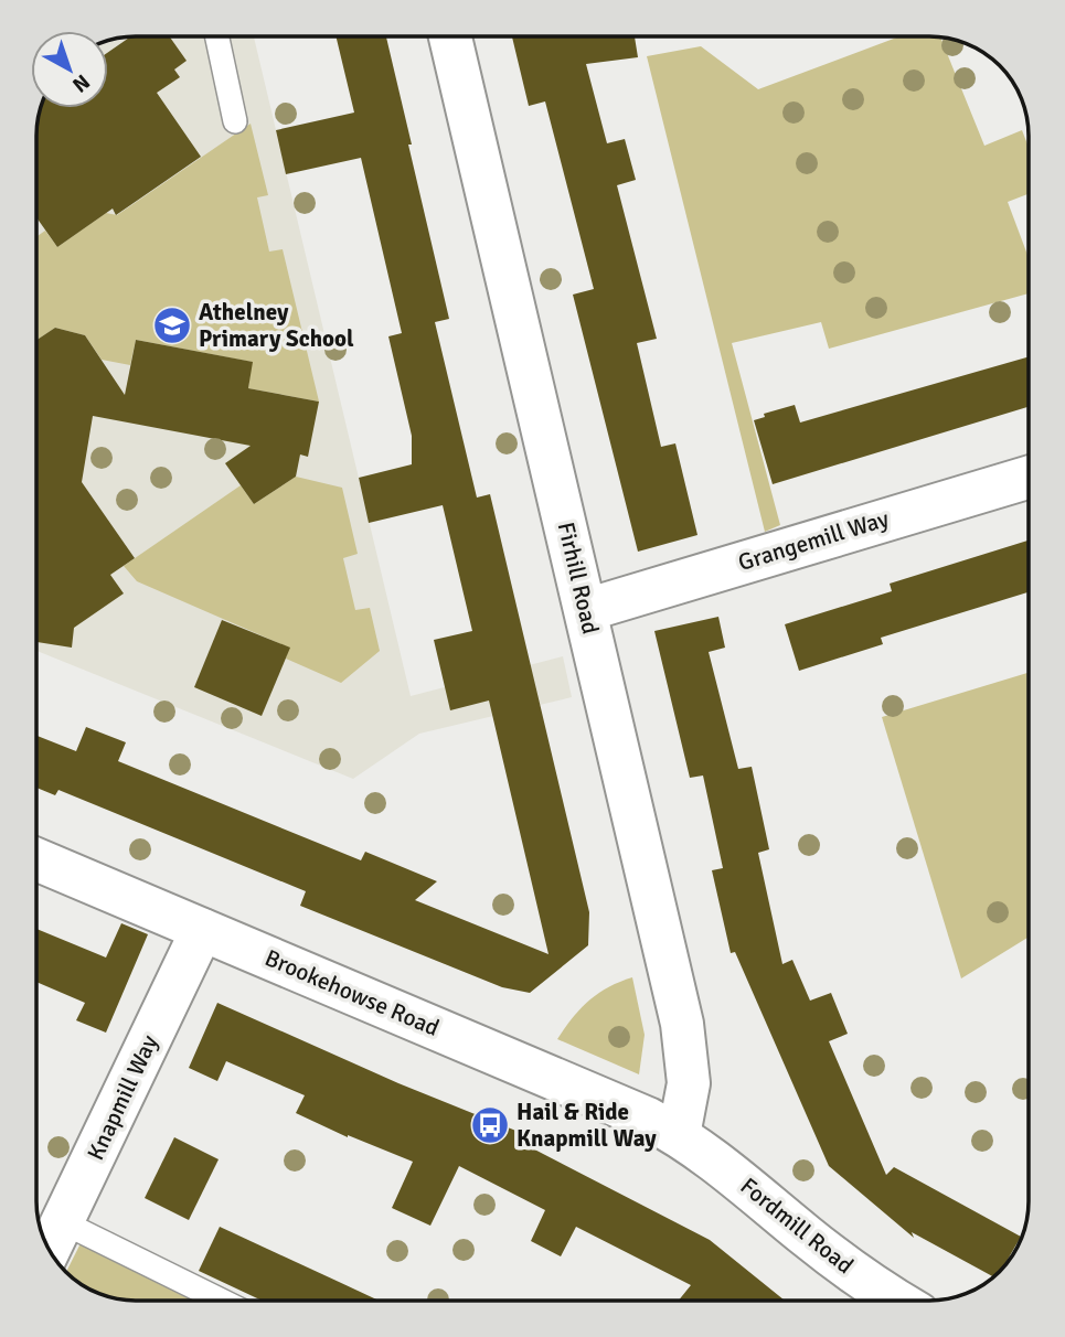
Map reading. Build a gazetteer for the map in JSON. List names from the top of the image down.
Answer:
{
  "streets": {
    "street": [
      "Grangemill Way",
      "Firhill Road",
      "Brookehowse Road",
      "Knapmill Way",
      "Fordmill Road"
    ]
  },
  "crossings": [
    ["Grangemill Way", "Firhill Road"],
    ["Firhill Road", "Brookehowse Road"],
    ["Firhill Road", "Fordmill Road"],
    ["Brookehowse Road", "Knapmill Way"],
    ["Brookehowse Road", "Fordmill Road"]
  ],
  "places": {
    "school or university": ["Athelney Primary School"],
    "bus stop": ["Hail & Ride Knapmill Way"]
  },
  "north": "bottom right"
}
